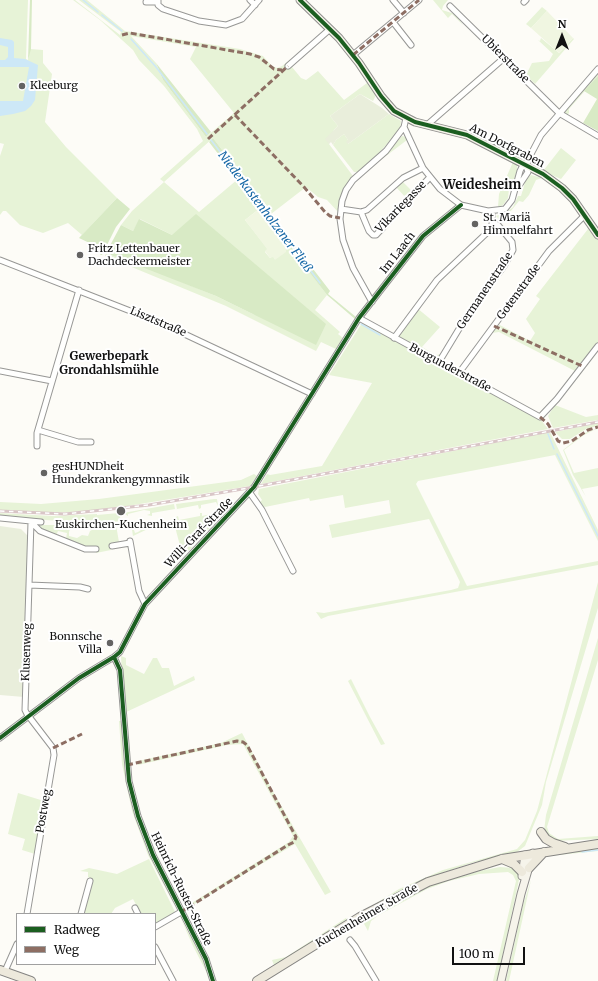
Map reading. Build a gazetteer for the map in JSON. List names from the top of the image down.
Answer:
{
  "streets": {
    "main road": ["Kuchenheimer Straße"],
    "street": [
      "Ubierstraße",
      "Am Dorfgraben",
      "Vikariegasse",
      "Im Laach",
      "Germanenstraße",
      "Gotenstraße",
      "Lisztstraße",
      "Burgunderstraße",
      "Willi-Graf-Straße",
      "Klusenweg",
      "Postweg",
      "Heinrich-Ruster-Straße"
    ]
  },
  "crossings": [
    ["Am Dorfgraben", "Gotenstraße"],
    ["Im Laach", "Willi-Graf-Straße"],
    ["Germanenstraße", "Burgunderstraße"],
    ["Gotenstraße", "Burgunderstraße"],
    ["Lisztstraße", "Willi-Graf-Straße"],
    ["Burgunderstraße", "Willi-Graf-Straße"],
    ["Willi-Graf-Straße", "Klusenweg"],
    ["Willi-Graf-Straße", "Postweg"],
    ["Willi-Graf-Straße", "Heinrich-Ruster-Straße"],
    ["Klusenweg", "Postweg"]
  ],
  "districts": ["Weidesheim", "Gewerbepark Grondahlsmühle"],
  "water": ["Niederkastenholzener Fließ"],
  "places": [
    "Kleeburg",
    "St. Mariä Himmelfahrt",
    "Fritz Lettenbauer Dachdeckermeister",
    "gesHUNDheit Hundekrankengymnastik",
    "Euskirchen-Kuchenheim",
    "Bonnsche Villa"
  ],
  "legend": ["Radweg", "Weg"],
  "scale_bar": "100 m",
  "north": "top"
}
